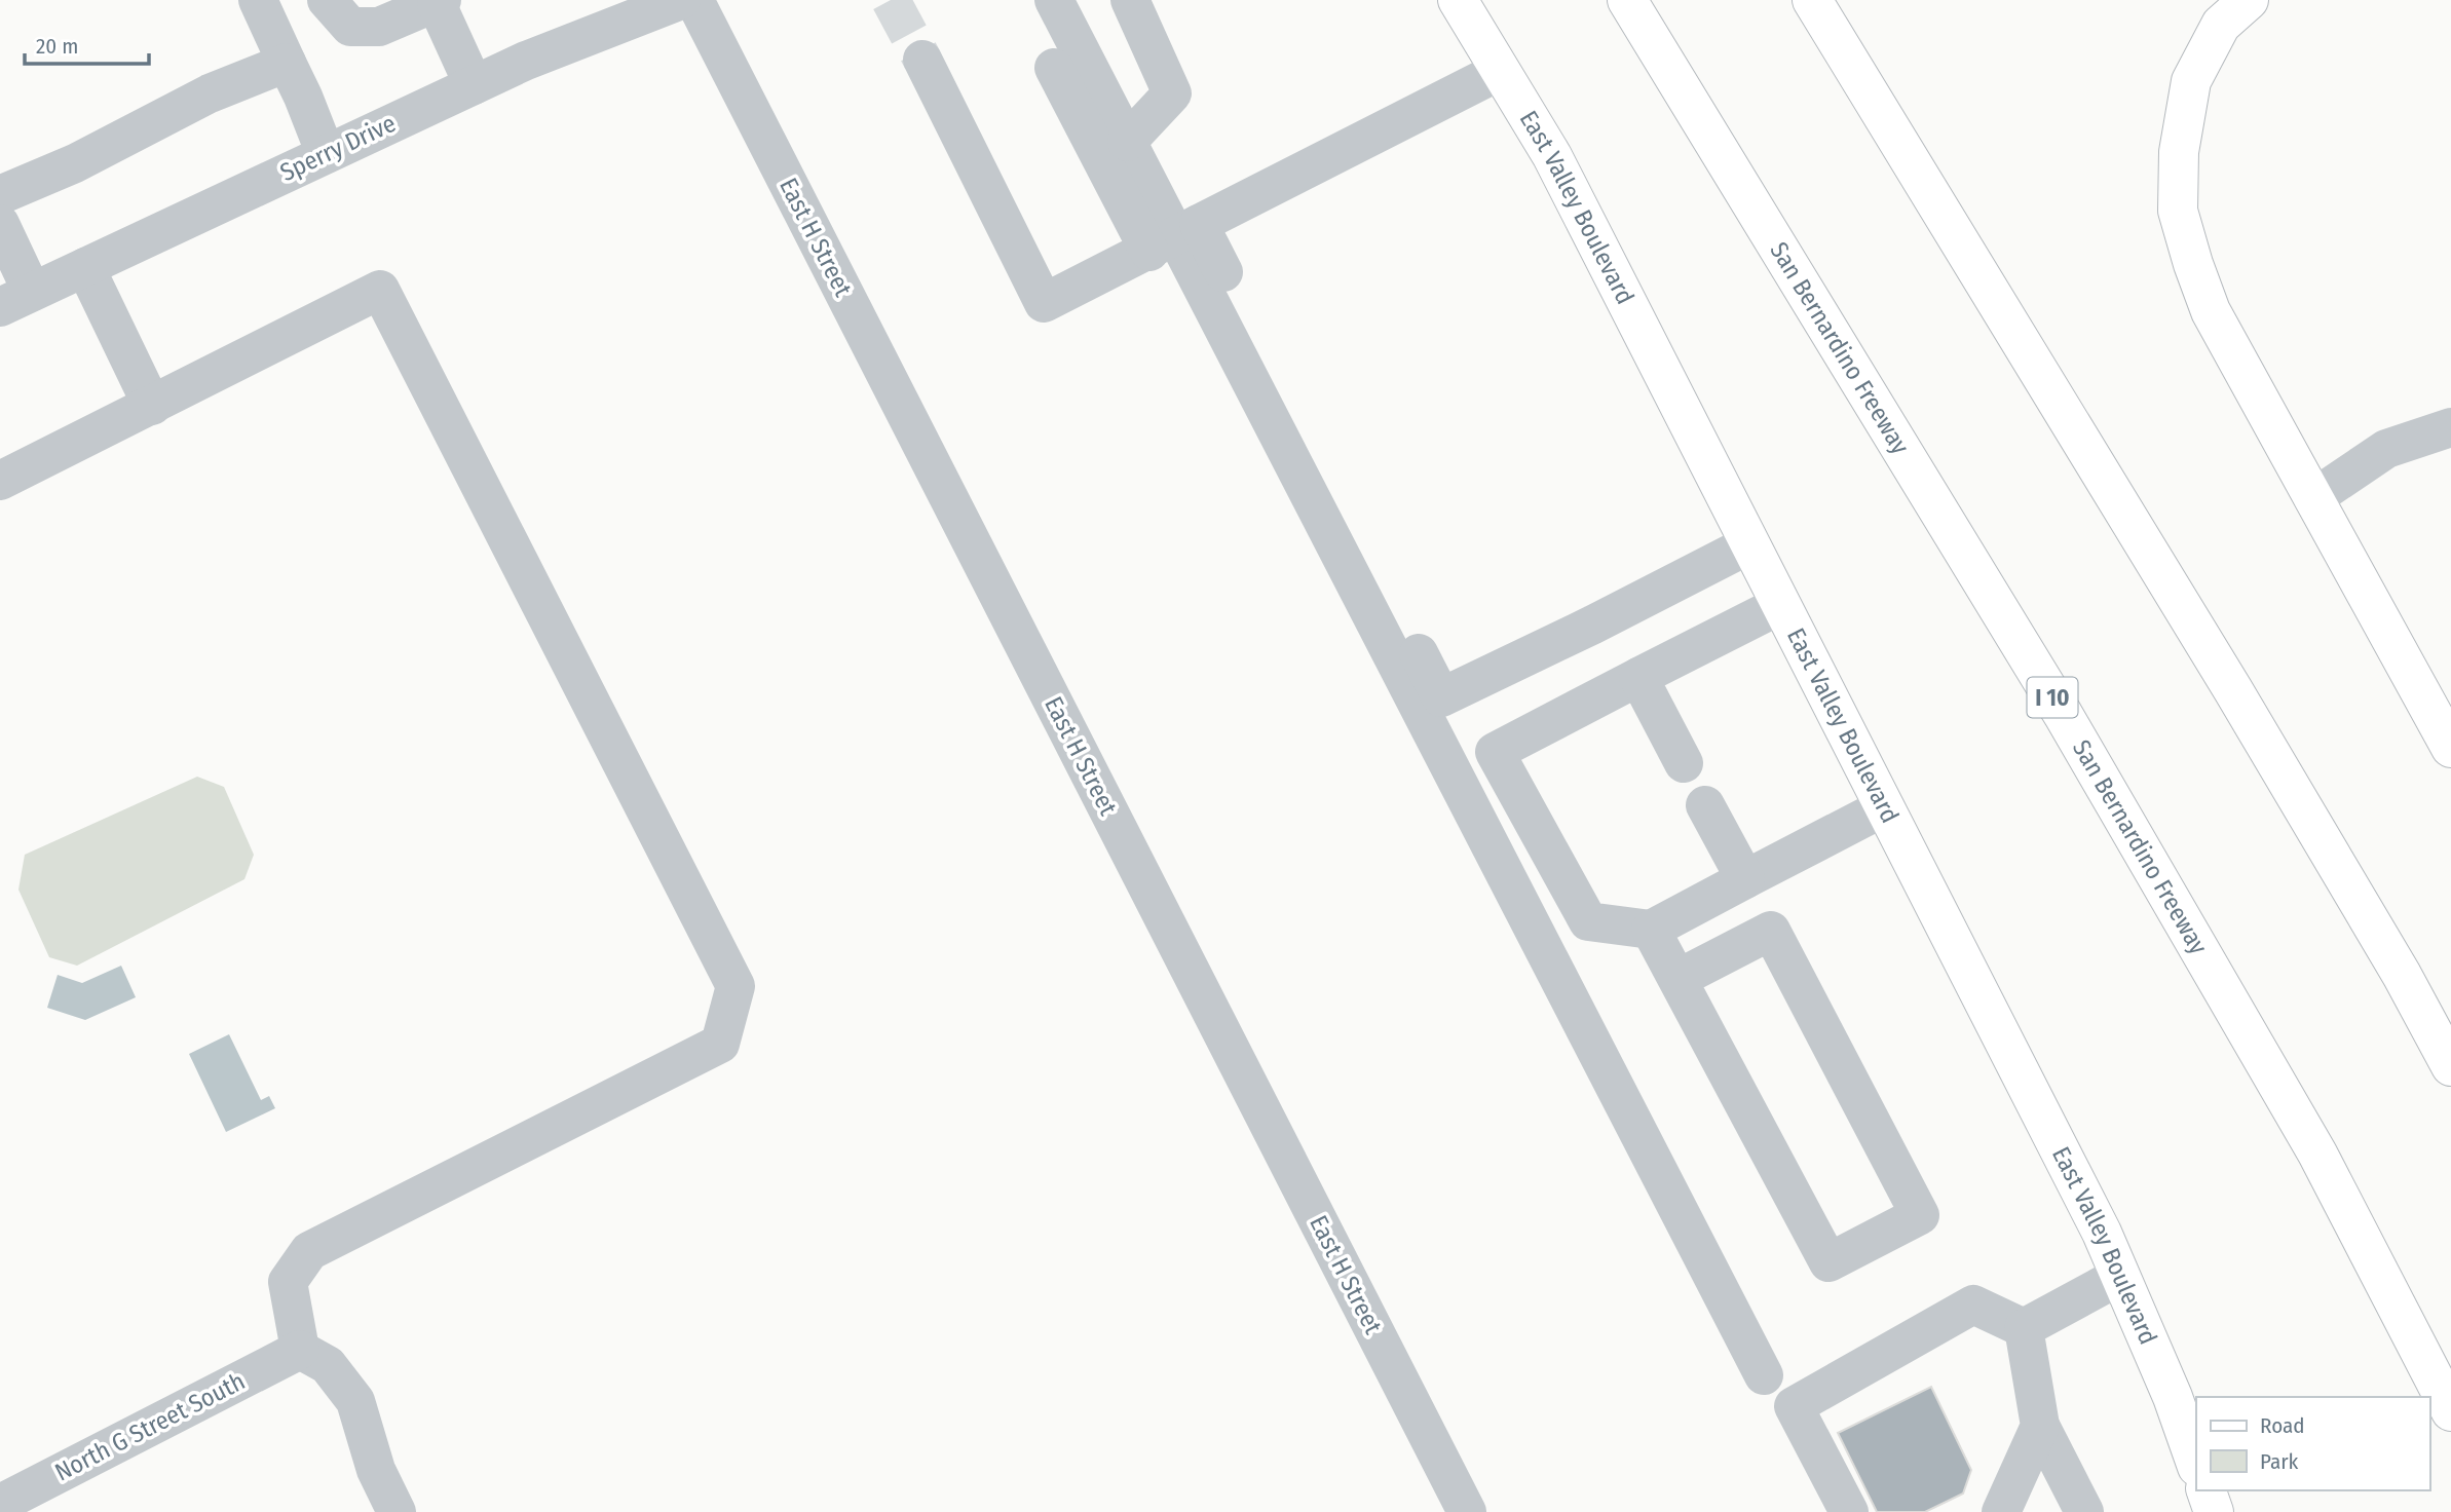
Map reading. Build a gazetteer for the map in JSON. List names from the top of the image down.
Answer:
{
  "streets": {
    "main road": ["East Valley Boulevard", "San Bernardino Freeway", "I 10"],
    "street": ["Sperry Drive", "East H Street", "North G Street South"]
  },
  "legend": ["Road", "Park"],
  "scale_bar": "20 m"
}
